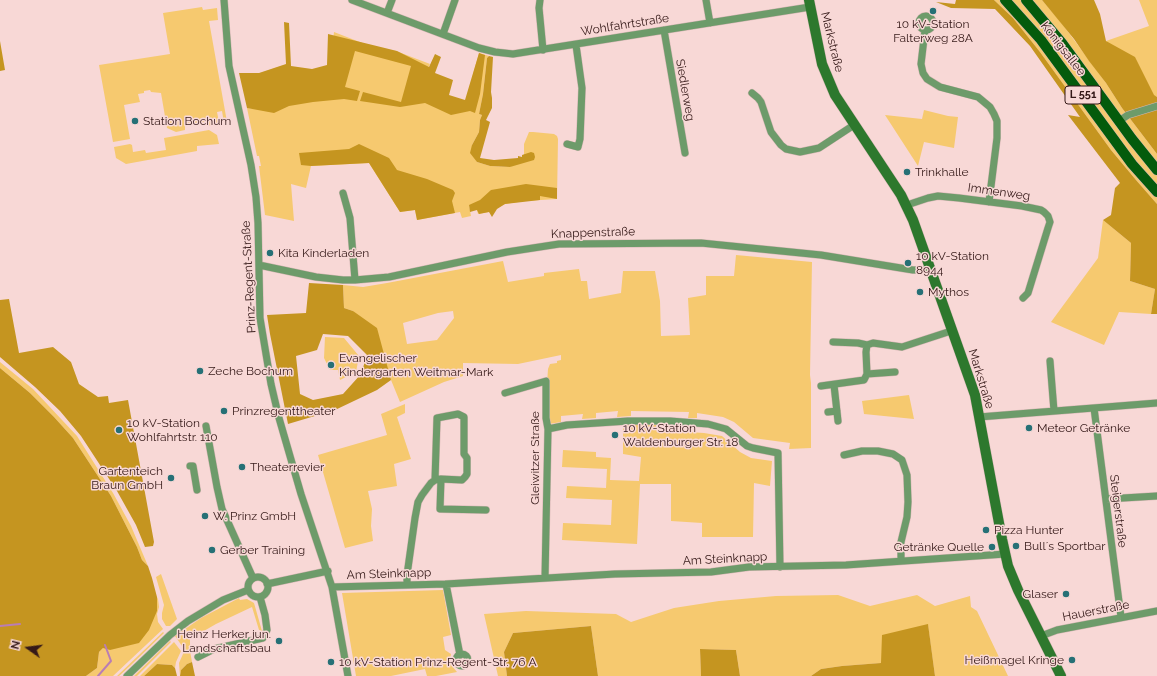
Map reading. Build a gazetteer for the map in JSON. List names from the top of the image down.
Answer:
{
  "streets": {
    "main road": ["Markstraße", "Königsallee", "L 551"],
    "street": [
      "Wohlfahrtstraße",
      "Siedlerweg",
      "Immenweg",
      "Knappenstraße",
      "Prinz-Regent-Straße",
      "Gleiwitzer Straße",
      "Steigerstraße",
      "Am Steinknapp",
      "Hauerstraße"
    ]
  },
  "crossings": [
    ["Wohlfahrtstraße", "Markstraße"],
    ["Wohlfahrtstraße", "Siedlerweg"],
    ["Markstraße", "Immenweg"],
    ["Markstraße", "Knappenstraße"],
    ["Markstraße", "Am Steinknapp"],
    ["Markstraße", "Hauerstraße"],
    ["Knappenstraße", "Prinz-Regent-Straße"],
    ["Prinz-Regent-Straße", "Am Steinknapp"],
    ["Gleiwitzer Straße", "Am Steinknapp"],
    ["Steigerstraße", "Hauerstraße"]
  ],
  "places": [
    "10 kV-Station Falterweg 28A",
    "Station Bochum",
    "Trinkhalle",
    "Kita Kinderladen",
    "10 kV-Station 8944",
    "Mythos",
    "Evangelischer Kindergarten Weitmar-Mark",
    "Zeche Bochum",
    "Prinzregenttheater",
    "Meteor Getränke",
    "10 kV-Station Wohlfahrtstr. 110",
    "10 kV-Station Waldenburger Str. 18",
    "Theaterrevier",
    "Gartenteich Braun GmbH",
    "W. Prinz GmbH",
    "Pizza Hunter",
    "Bull´s Sportbar",
    "Getränke Quelle",
    "Gerber Training",
    "Glaser",
    "Heinz Herker jun. Landschaftsbau",
    "Heißmagel Kringe",
    "10 kV-Station Prinz-Regent-Str. 76 A"
  ],
  "north": "left"
}
